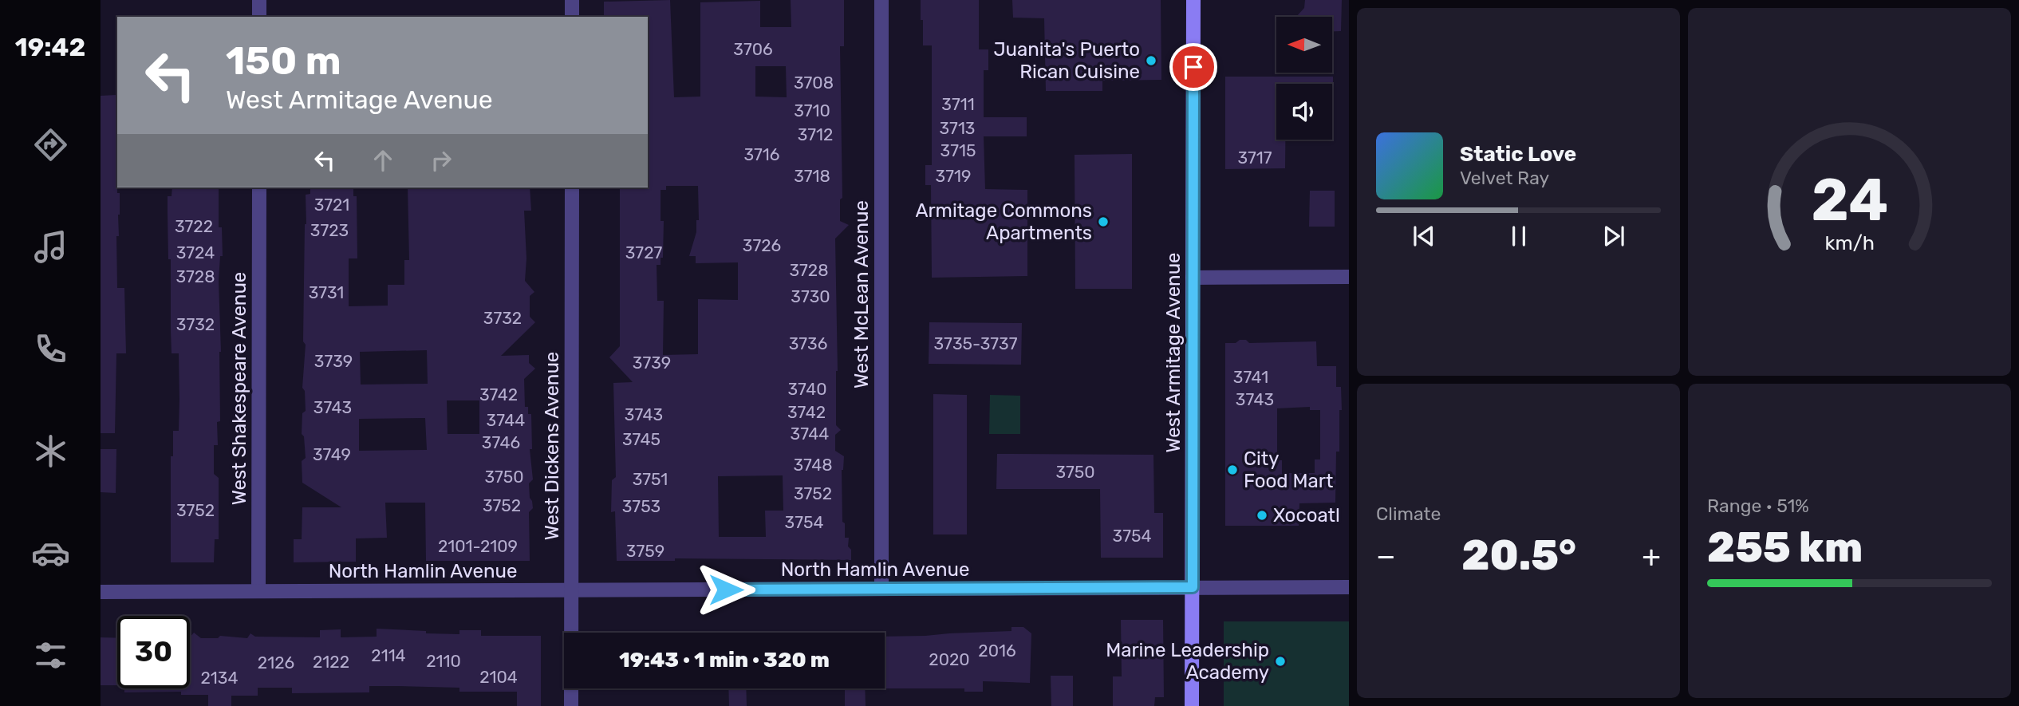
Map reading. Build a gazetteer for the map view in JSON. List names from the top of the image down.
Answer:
{
  "streets": {
    "main road": ["West Armitage Avenue"],
    "street": [
      "West McLean Avenue",
      "West Shakespeare Avenue",
      "West Dickens Avenue",
      "North Hamlin Avenue"
    ]
  },
  "crossings": [
    ["West McLean Avenue", "North Hamlin Avenue"],
    ["West Armitage Avenue", "North Hamlin Avenue"],
    ["West Shakespeare Avenue", "North Hamlin Avenue"],
    ["West Dickens Avenue", "North Hamlin Avenue"]
  ],
  "places": [
    "Juanita's Puerto Rican Cuisine",
    "Armitage Commons Apartments",
    "City Food Mart",
    "Xocoatl",
    "Marine Leadership Academy"
  ],
  "house_numbers": [
    "3706",
    "3708",
    "3711",
    "3710",
    "3713",
    "3712",
    "3715",
    "3716",
    "3717",
    "3718",
    "3719",
    "3721",
    "3722",
    "3723",
    "3726",
    "3724",
    "3727",
    "3728",
    "3728",
    "3731",
    "3730",
    "3732",
    "3732",
    "3736",
    "3735-3737",
    "3739",
    "3739",
    "3741",
    "3740",
    "3742",
    "3743",
    "3743",
    "3742",
    "3743",
    "3744",
    "3744",
    "3745",
    "3746",
    "3749",
    "3748",
    "3750",
    "3750",
    "3751",
    "3752",
    "3752",
    "3753",
    "3752",
    "3754",
    "3754",
    "2101-2109",
    "3759",
    "2016",
    "2114",
    "2020",
    "2110",
    "2122",
    "2126",
    "2104",
    "2134"
  ],
  "north": "left",
  "page": {
    "tabs": "19:42",
    "turn": ["150 m", "West Armitage Avenue"],
    "song": ["Static Love", "Velvet Ray"],
    "tile": [
      "Climate",
      ["Range · 51%", "255 km"]
    ],
    "heat": ["−", "20.5°", "+"],
    "limit": "30",
    "trip": "19:43 · 1 min · 320 m",
    "gauge": ["24", "km/h"]
  }
}
